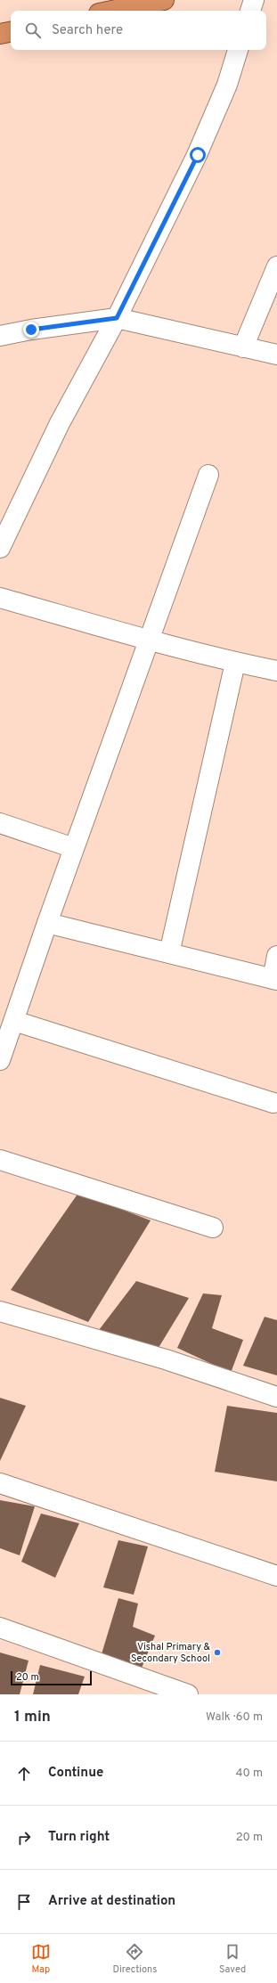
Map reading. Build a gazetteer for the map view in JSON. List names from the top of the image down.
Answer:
{
  "places": ["Vishal Primary & Secondary School"],
  "scale_bar": "20 m",
  "page": {
    "search": "Search here",
    "scale": "20 m",
    "heading": ["1 min", "Walk · 60 m"],
    "list": [
      ["Continue", "40 m"],
      ["Turn right", "20 m"],
      "Arrive at destination"
    ],
    "nav": ["Map", "Directions", "Saved"]
  }
}
